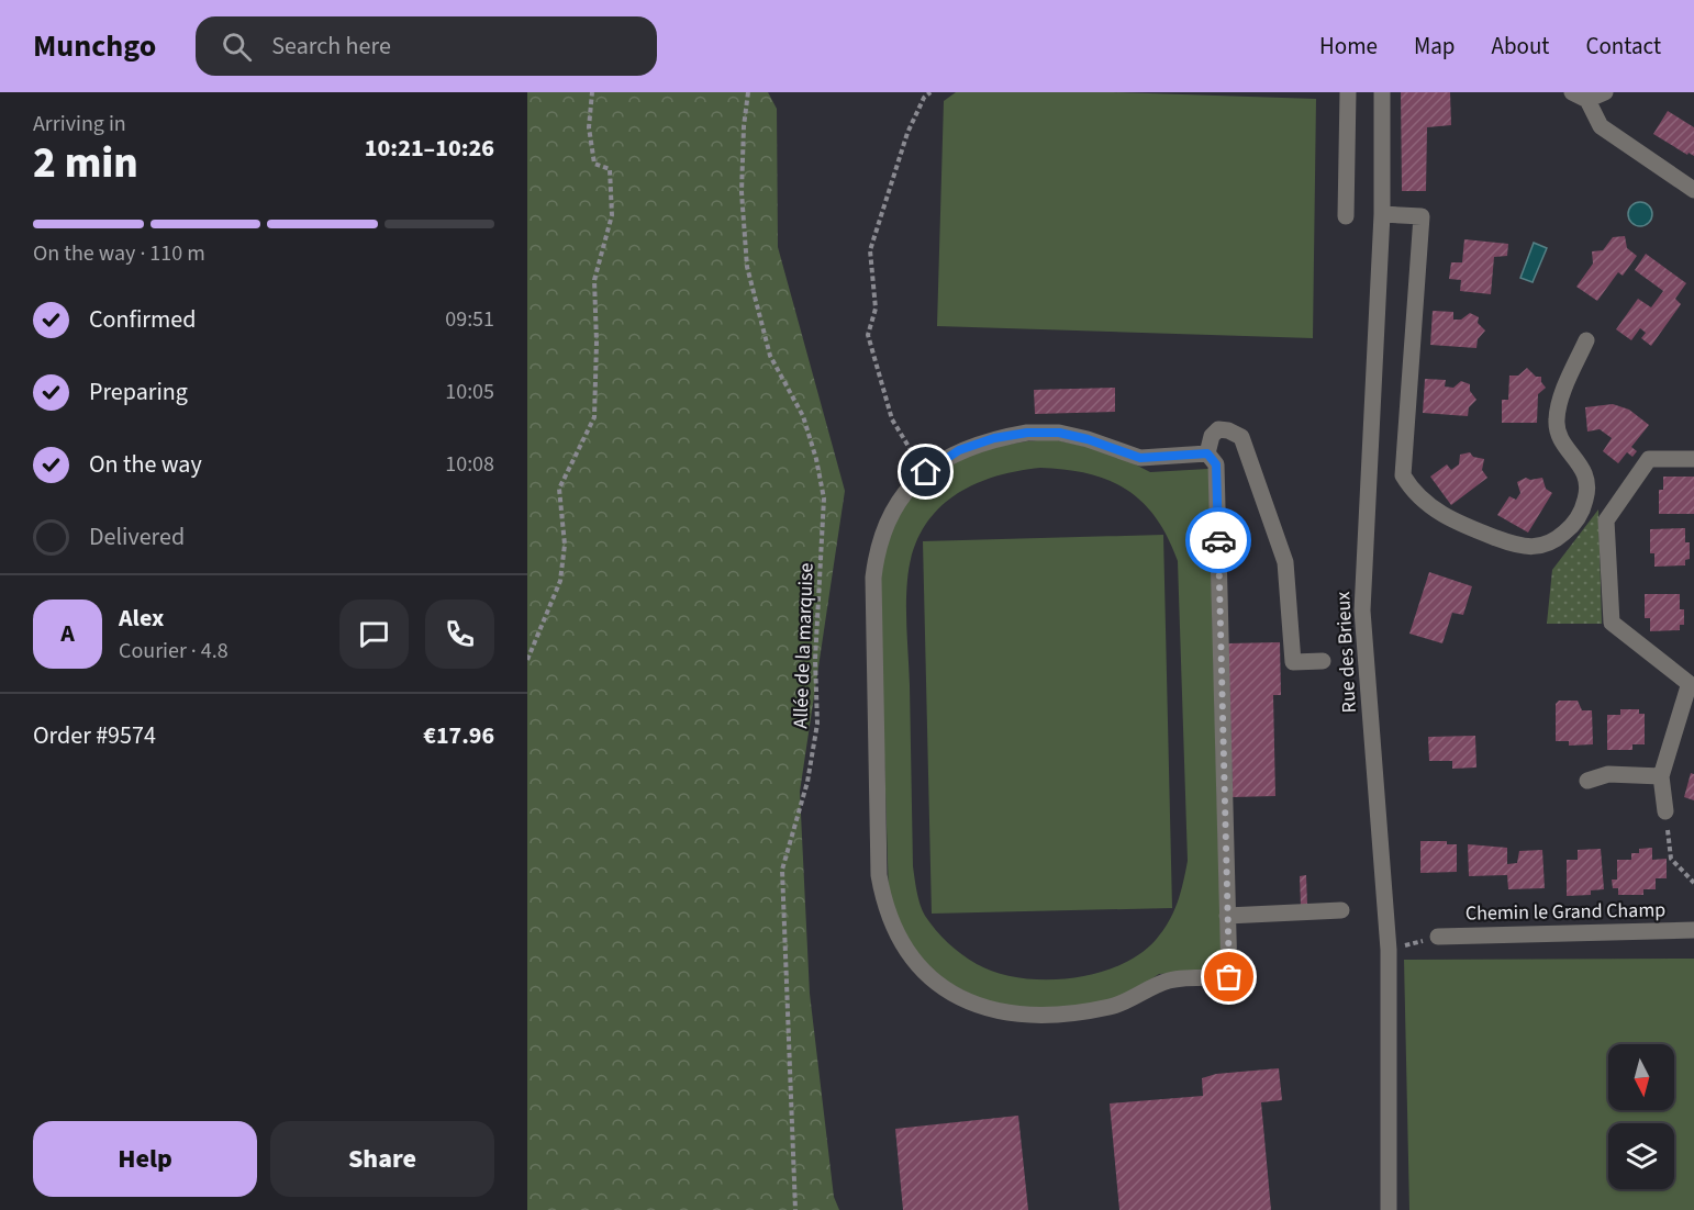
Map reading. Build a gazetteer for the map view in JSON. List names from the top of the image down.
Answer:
{
  "streets": {
    "street": ["Rue des Brieux", "Chemin le Grand Champ"],
    "path": ["Allée de la marquise"]
  },
  "north": "bottom",
  "page": {
    "header": "Munchgo",
    "search": "Search here",
    "nav": [
      "Home",
      "Map",
      "About",
      "Contact"
    ],
    "heading": ["2 min", "Arriving in", "10:21–10:26"],
    "panel": [
      "Alex",
      "Courier · 4.8",
      "Order #9574",
      "€17.96"
    ],
    "bar": "On the way · 110 m",
    "list": [
      ["Confirmed", "09:51"],
      ["Preparing", "10:05"],
      ["On the way", "10:08"],
      "Delivered"
    ],
    "round": "A",
    "buttons": ["Help", "Share"]
  }
}
